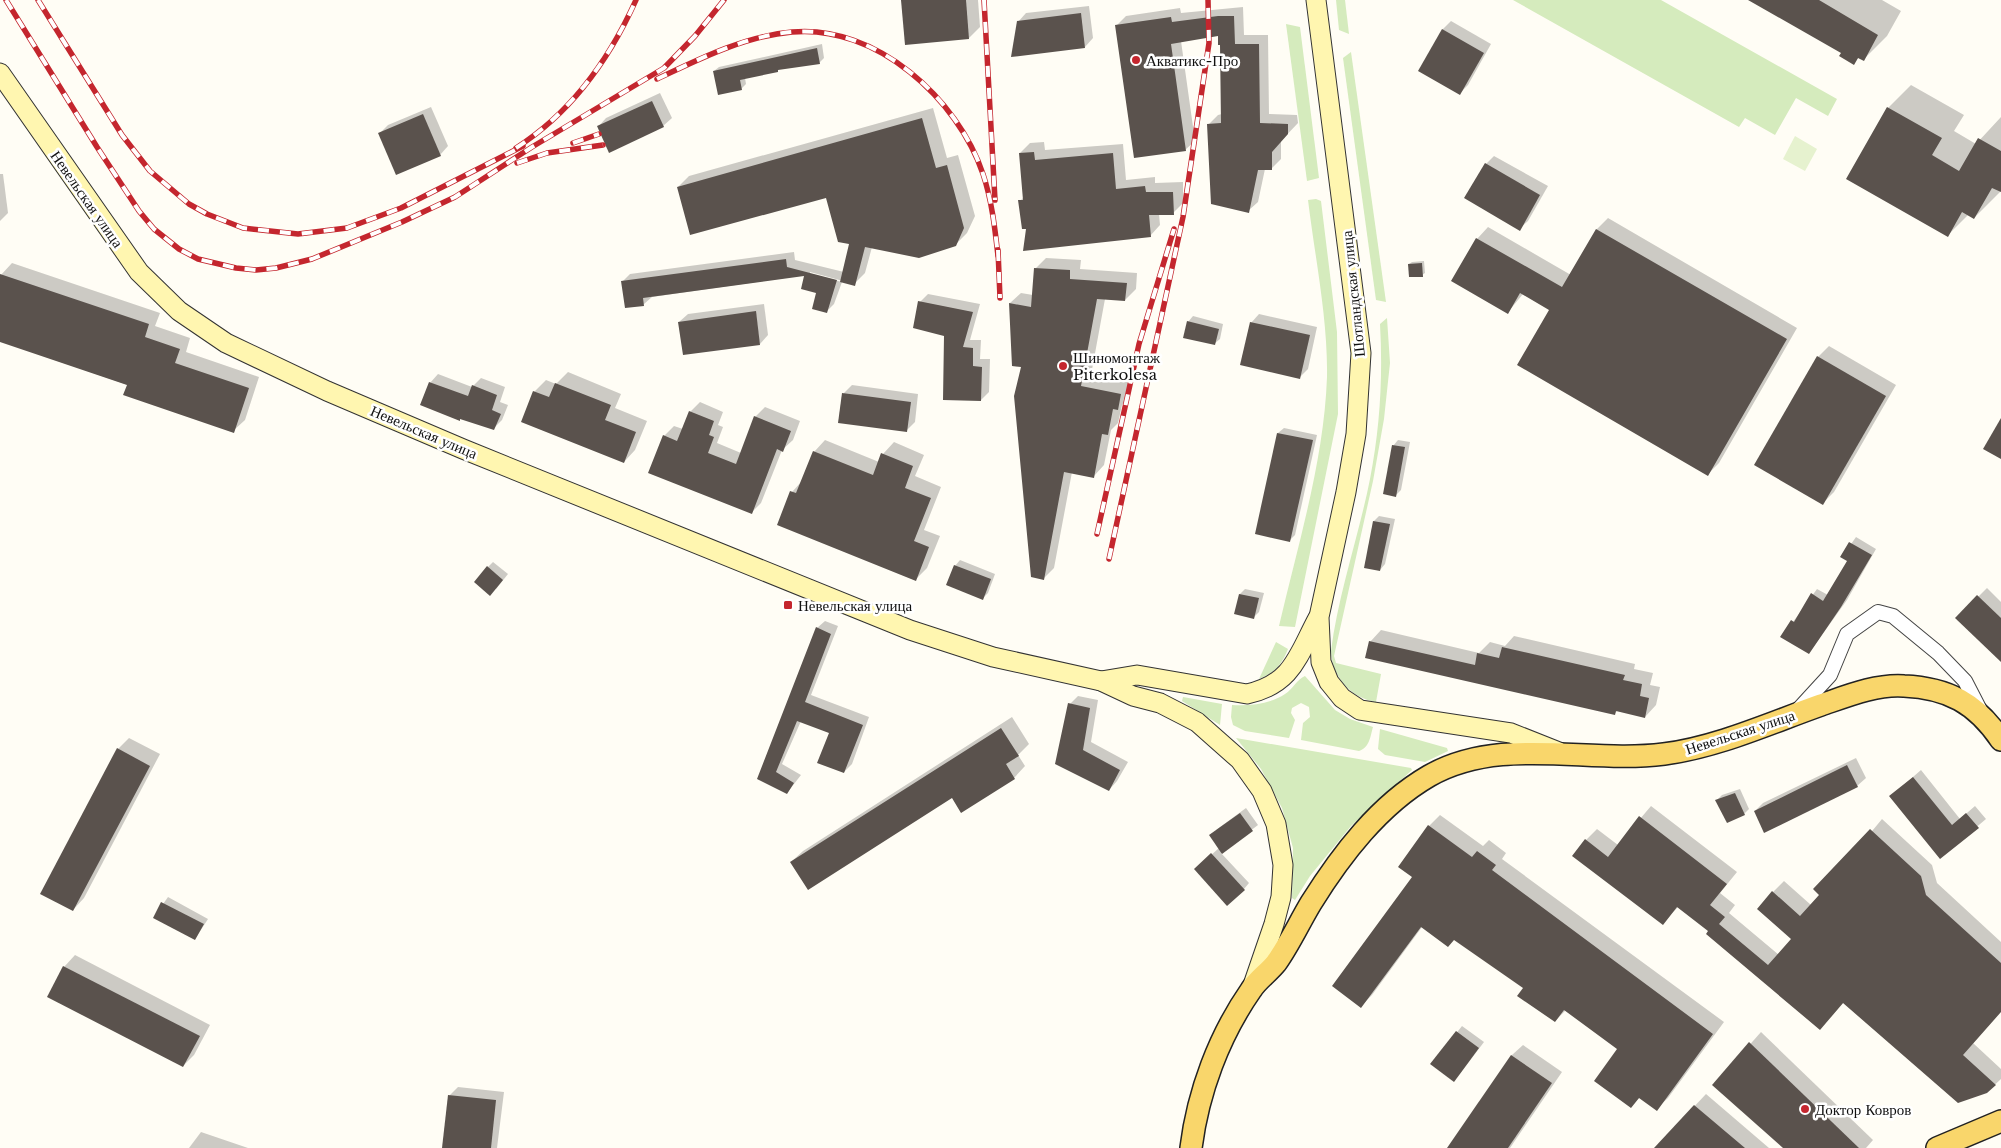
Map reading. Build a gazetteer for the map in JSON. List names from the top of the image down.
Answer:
{
  "streets": {
    "main road": ["Невельская улица"],
    "street": ["Шотландская улица"]
  },
  "crossings": [
    ["Невельская улица", "Шотландская улица"]
  ],
  "places": {
    "other": ["Акватикс-Про", "Шиномонтаж Piterkolesa", "Доктор Ковров"],
    "transit": ["Невельская улица"]
  }
}
